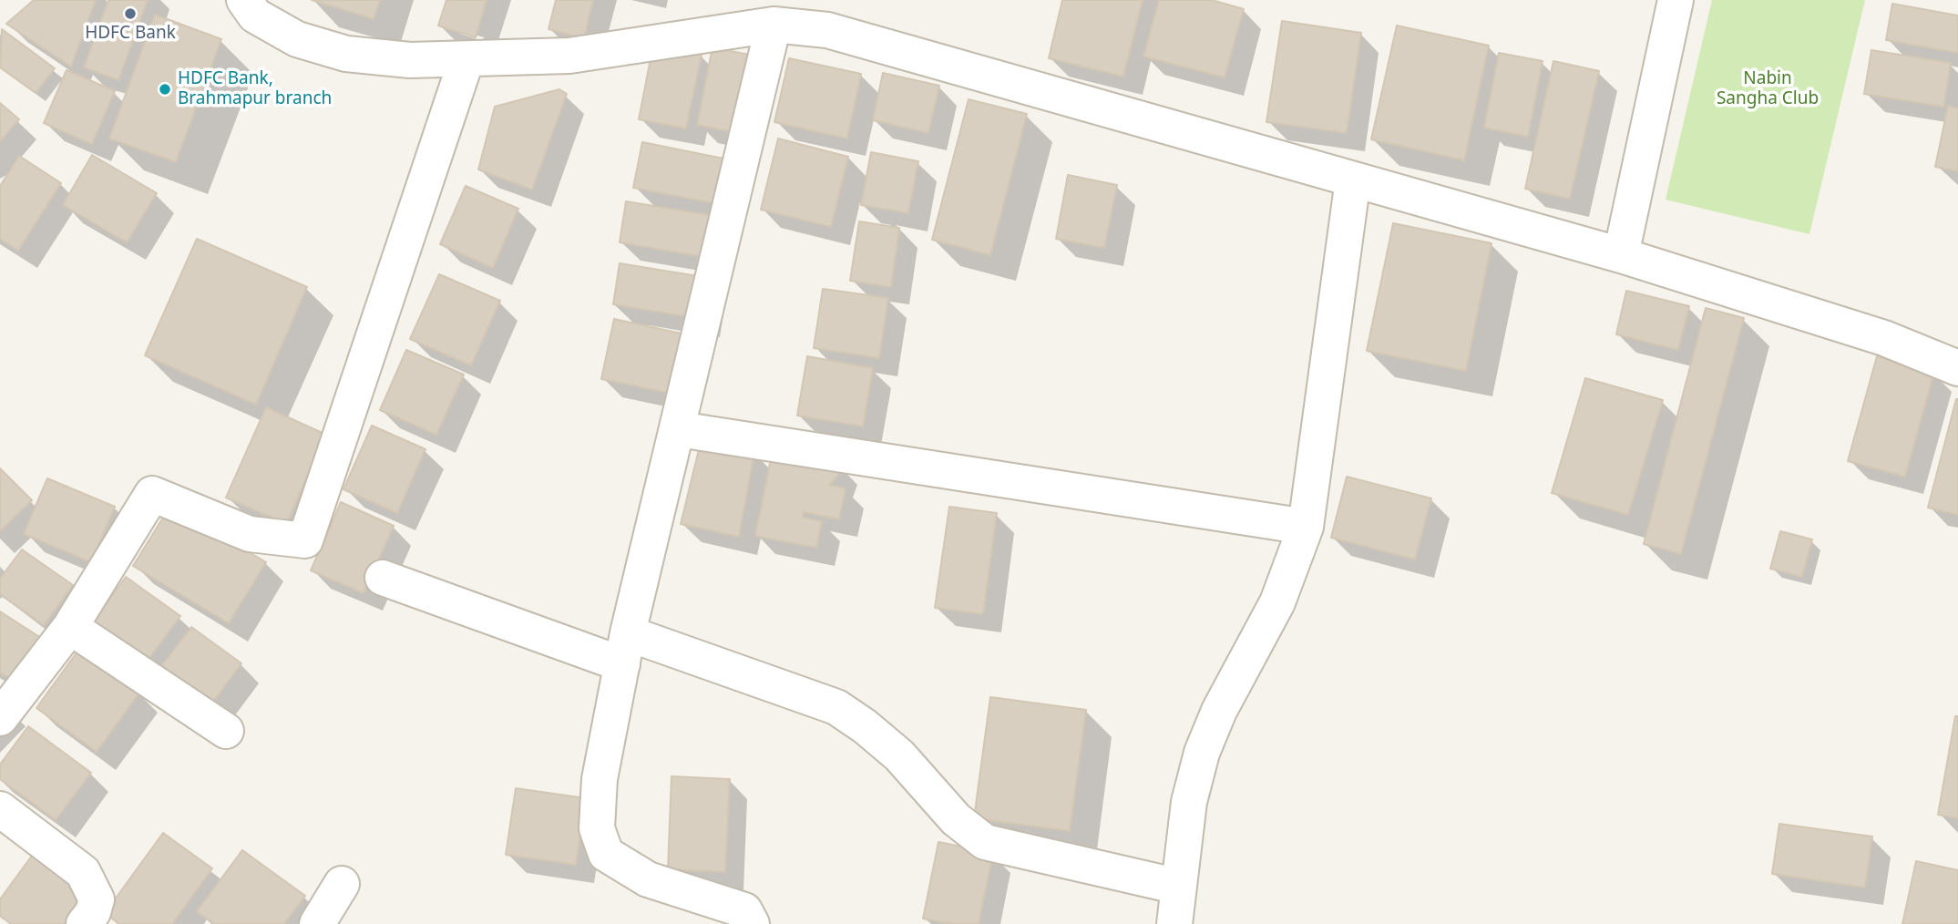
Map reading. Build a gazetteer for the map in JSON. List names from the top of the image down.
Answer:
{
  "parks": ["Nabin Sangha Club"],
  "places": ["HDFC Bank", "HDFC Bank, Brahmapur branch"]
}
